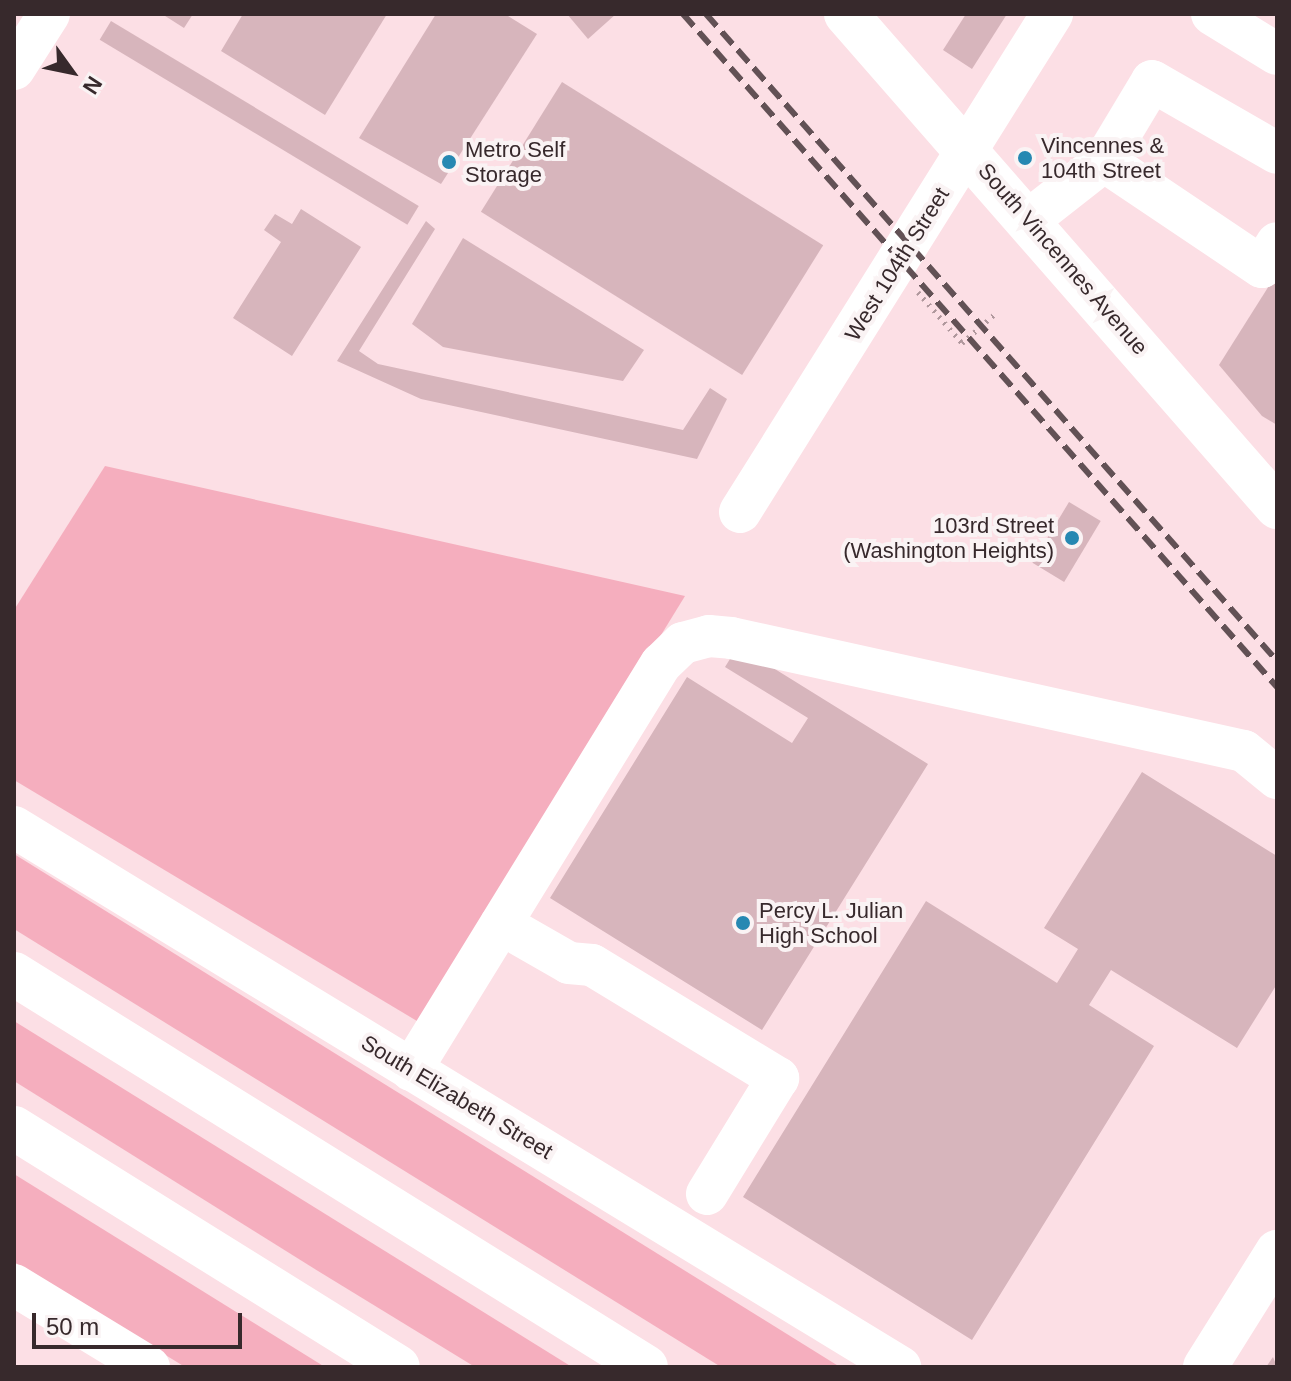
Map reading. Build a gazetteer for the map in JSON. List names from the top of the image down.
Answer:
{
  "streets": {
    "main road": ["South Vincennes Avenue"],
    "street": ["West 104th Street", "South Elizabeth Street"]
  },
  "crossings": [
    ["South Vincennes Avenue", "West 104th Street"]
  ],
  "places": [
    "Vincennes & 104th Street",
    "Metro Self Storage",
    "103rd Street (Washington Heights)",
    "Percy L. Julian High School"
  ],
  "scale_bar": "50 m",
  "north": "bottom right"
}
